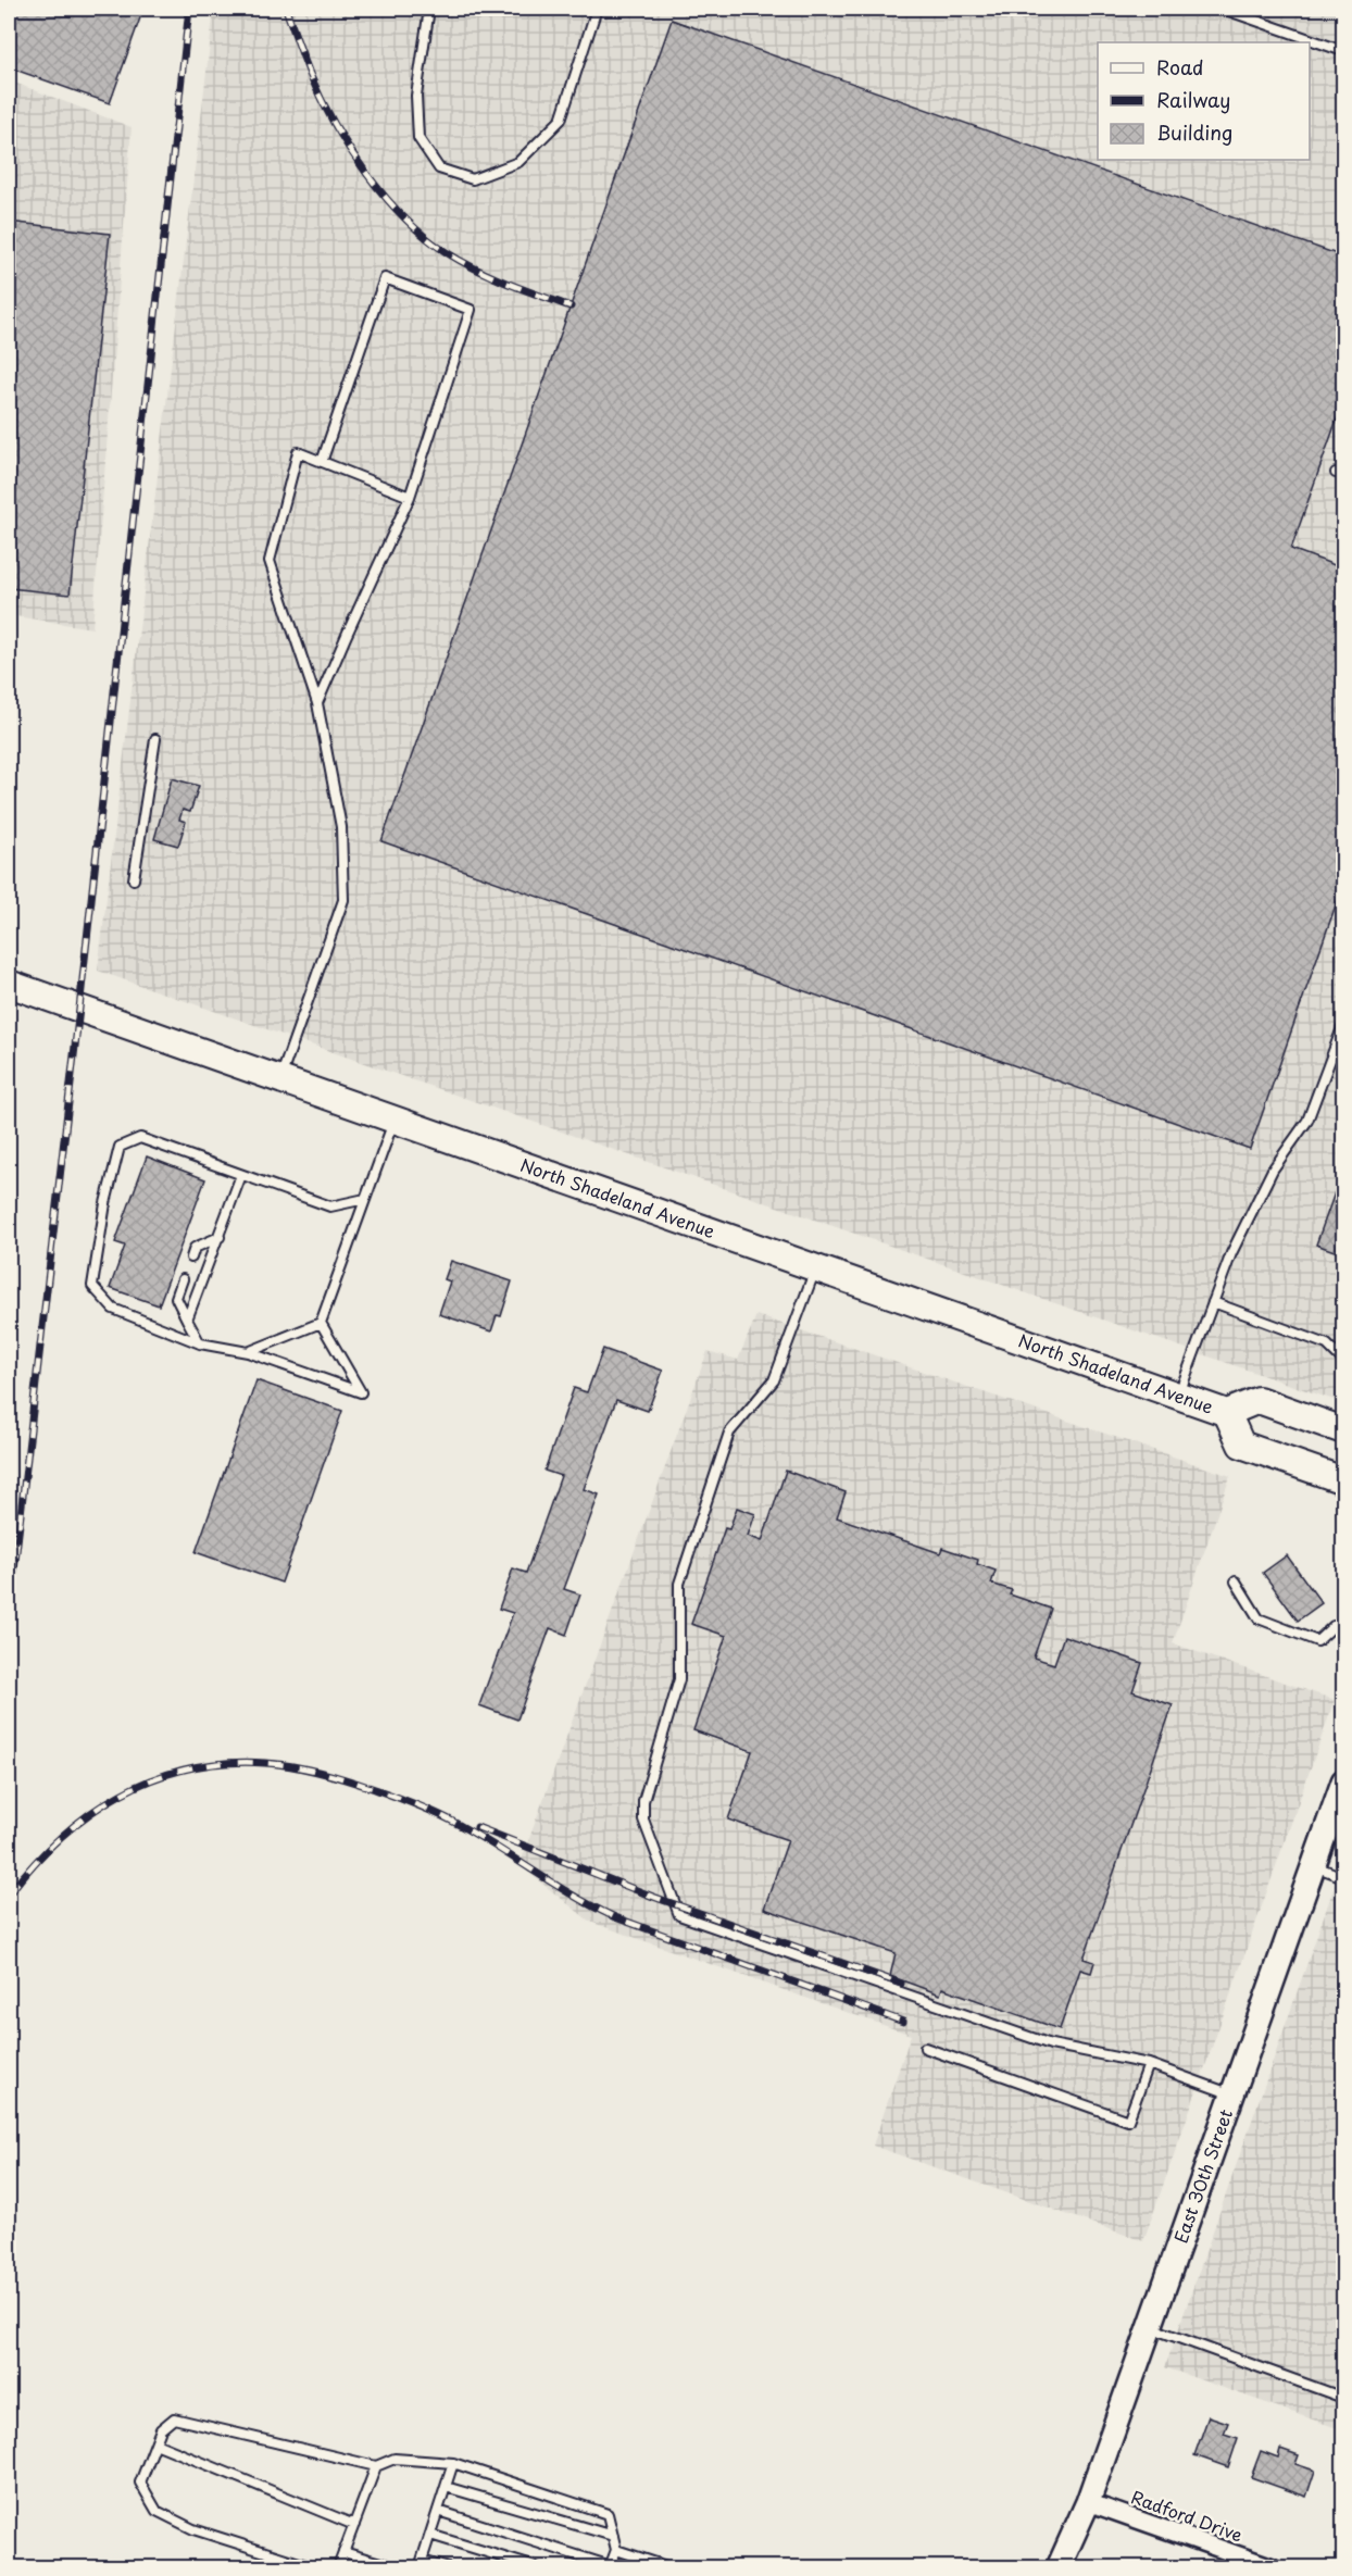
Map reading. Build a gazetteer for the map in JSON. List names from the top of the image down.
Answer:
{
  "streets": {
    "main road": ["North Shadeland Avenue", "East 30th Street"],
    "street": ["Radford Drive"]
  },
  "crossings": [
    ["East 30th Street", "Radford Drive"]
  ],
  "legend": ["Road", "Railway", "Building"]
}
